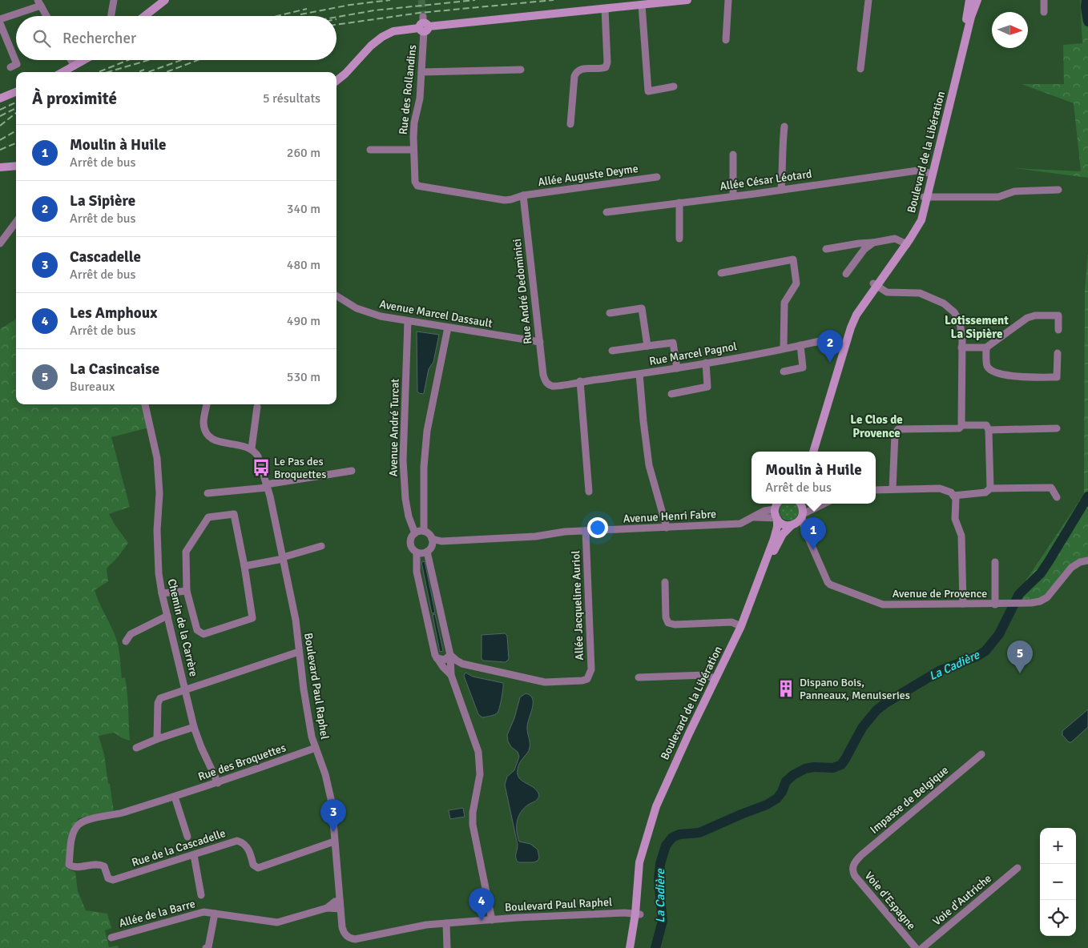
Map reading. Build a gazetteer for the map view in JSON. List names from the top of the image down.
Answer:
{
  "streets": {
    "street": [
      "Rue des Rollandins",
      "Boulevard de la Libération",
      "Allée Auguste Deyme",
      "Allée César Léotard",
      "Rue André Dedominici",
      "Avenue Marcel Dassault",
      "Rue Marcel Pagnol",
      "Avenue André Turcat",
      "Avenue Henri Fabre",
      "Avenue de Provence",
      "Allée Jacqueline Auriol",
      "Chemin de la Carrère",
      "Boulevard Paul Raphel",
      "Rue des Broquettes",
      "Impasse de Belgique",
      "Rue de la Cascadelle",
      "Voie d'Autriche",
      "Voie d'Espagne",
      "Allée de la Barre"
    ]
  },
  "crossings": [
    ["Rue des Rollandins", "Allée Auguste Deyme"],
    ["Rue des Rollandins", "Rue André Dedominici"],
    ["Boulevard de la Libération", "Allée César Léotard"],
    ["Boulevard de la Libération", "Rue Marcel Pagnol"],
    ["Boulevard de la Libération", "Avenue Henri Fabre"],
    ["Boulevard de la Libération", "Avenue de Provence"],
    ["Boulevard de la Libération", "Boulevard Paul Raphel"],
    ["Allée Auguste Deyme", "Rue André Dedominici"],
    ["Rue André Dedominici", "Avenue Marcel Dassault"],
    ["Rue André Dedominici", "Rue Marcel Pagnol"],
    ["Avenue Marcel Dassault", "Avenue André Turcat"],
    ["Avenue André Turcat", "Avenue Henri Fabre"],
    ["Avenue Henri Fabre", "Allée Jacqueline Auriol"],
    ["Chemin de la Carrère", "Rue des Broquettes"],
    ["Boulevard Paul Raphel", "Rue des Broquettes"],
    ["Boulevard Paul Raphel", "Rue de la Cascadelle"],
    ["Boulevard Paul Raphel", "Allée de la Barre"],
    ["Rue des Broquettes", "Rue de la Cascadelle"],
    ["Impasse de Belgique", "Voie d'Espagne"]
  ],
  "districts": ["Lotissement La Sipière", "Le Clos de Provence"],
  "water": ["La Cadière"],
  "places": {
    "bus stop": ["Le Pas des Broquettes"],
    "building": ["Dispano Bois, Panneaux, Menuiseries"]
  },
  "north": "right",
  "page": {
    "search": "Rechercher",
    "heading": ["À proximité", "5 résultats"],
    "list": [
      {
        "mark": "1",
        "name": "Moulin à Huile",
        "note": "Arrêt de bus",
        "value": "260 m"
      },
      {
        "mark": "2",
        "name": "La Sipière",
        "note": "Arrêt de bus",
        "value": "340 m"
      },
      {
        "mark": "3",
        "name": "Cascadelle",
        "note": "Arrêt de bus",
        "value": "480 m"
      },
      {
        "mark": "4",
        "name": "Les Amphoux",
        "note": "Arrêt de bus",
        "value": "490 m"
      },
      {
        "mark": "5",
        "name": "La Casincaise",
        "note": "Bureaux",
        "value": "530 m"
      }
    ],
    "pins": [
      "2",
      "1",
      "5",
      "3",
      "4"
    ],
    "popup": ["Moulin à Huile", "Arrêt de bus"],
    "map_buttons": ["+", "−"]
  }
}
